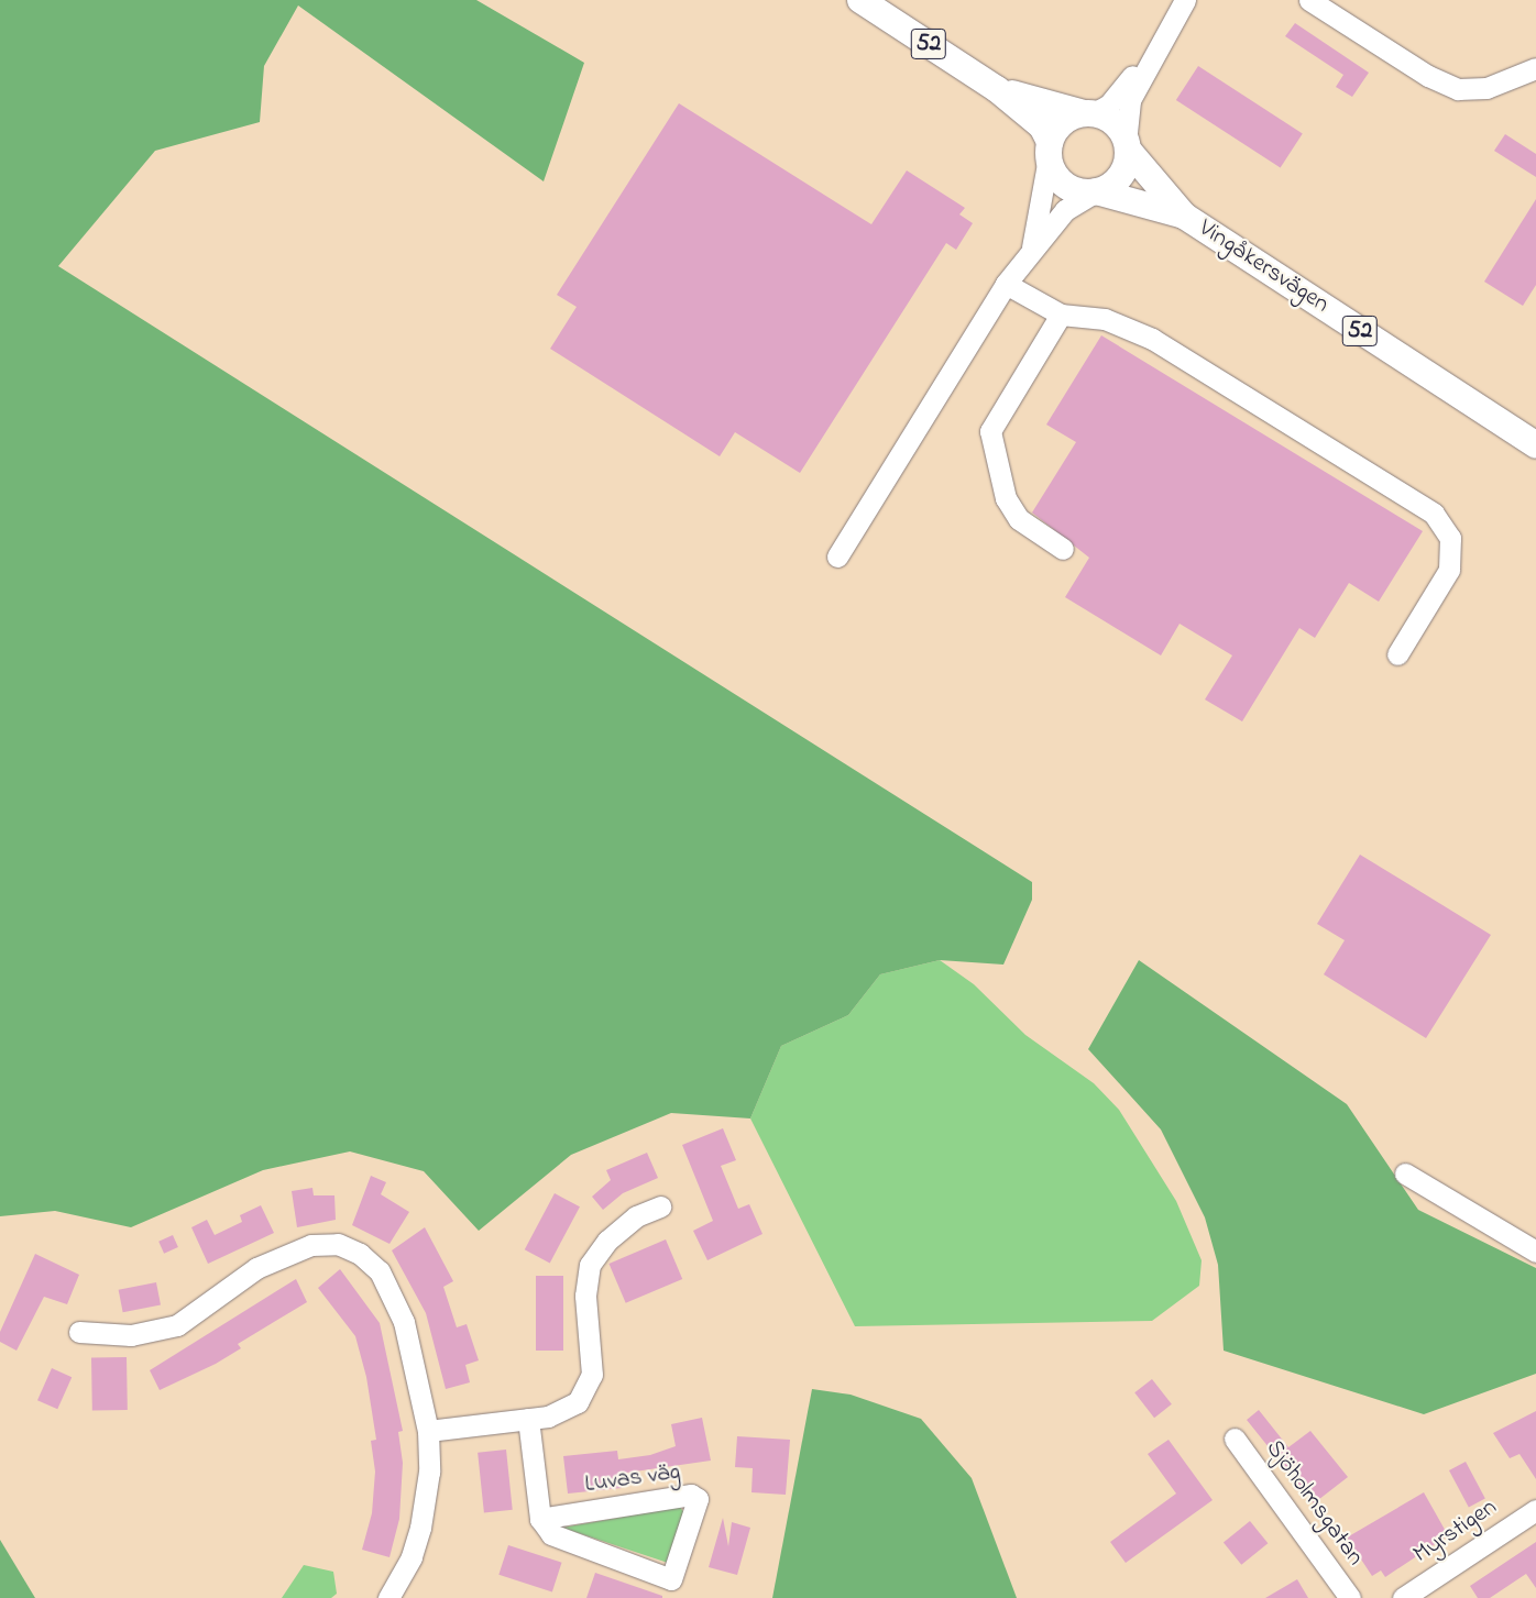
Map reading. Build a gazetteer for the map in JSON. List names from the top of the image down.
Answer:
{
  "streets": {
    "main road": ["52", "Vingåkersvägen"],
    "street": ["Luvas väg", "Sjöholmsgatan", "Myrstigen"]
  },
  "crossings": [
    ["52", "Vingåkersvägen"]
  ]
}
